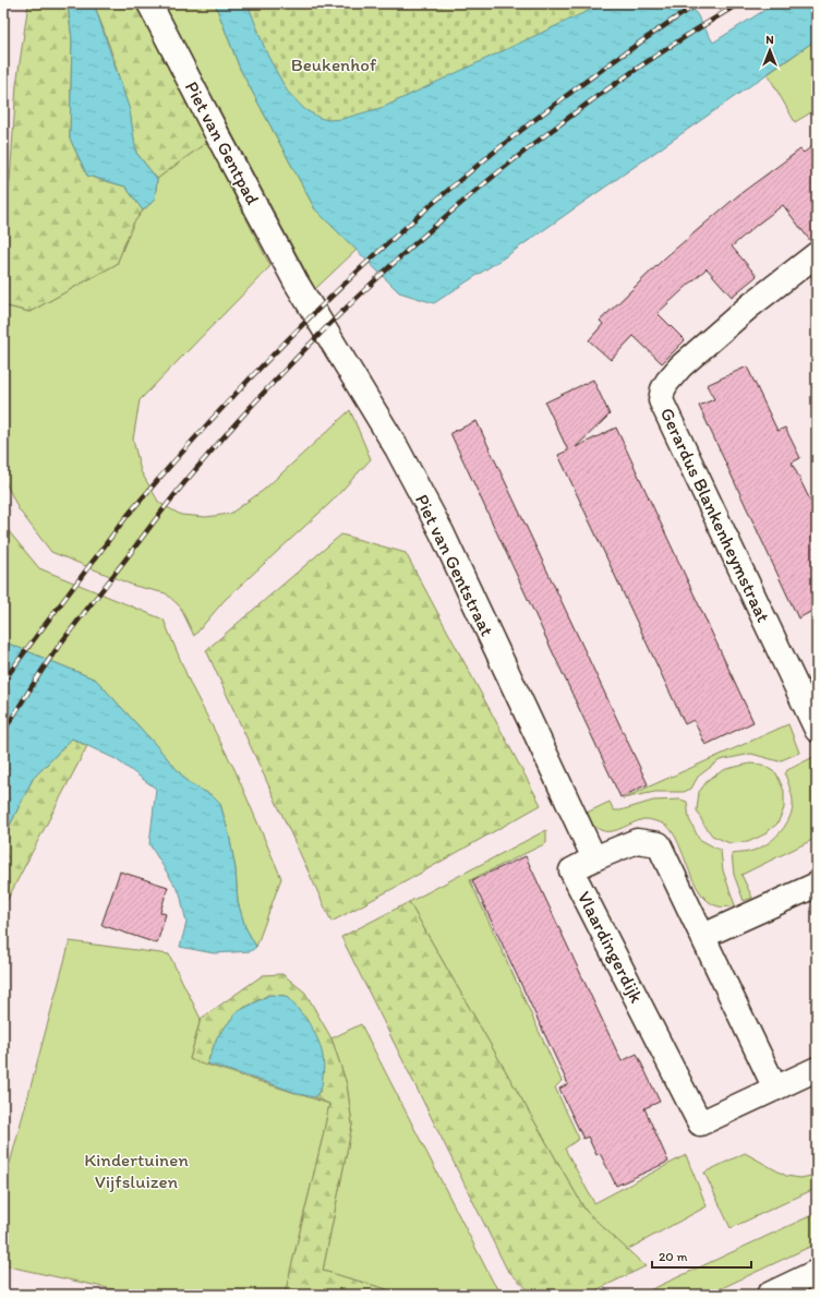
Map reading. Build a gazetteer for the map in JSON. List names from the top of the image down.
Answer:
{
  "streets": {
    "street": [
      "Piet van Gentpad",
      "Gerardus Blankenheymstraat",
      "Piet van Gentstraat",
      "Vlaardingerdijk"
    ]
  },
  "crossings": [
    ["Piet van Gentpad", "Piet van Gentstraat"],
    ["Piet van Gentstraat", "Vlaardingerdijk"]
  ],
  "parks": ["Beukenhof", "Kindertuinen Vijfsluizen"],
  "scale_bar": "20 m",
  "north": "top"
}
